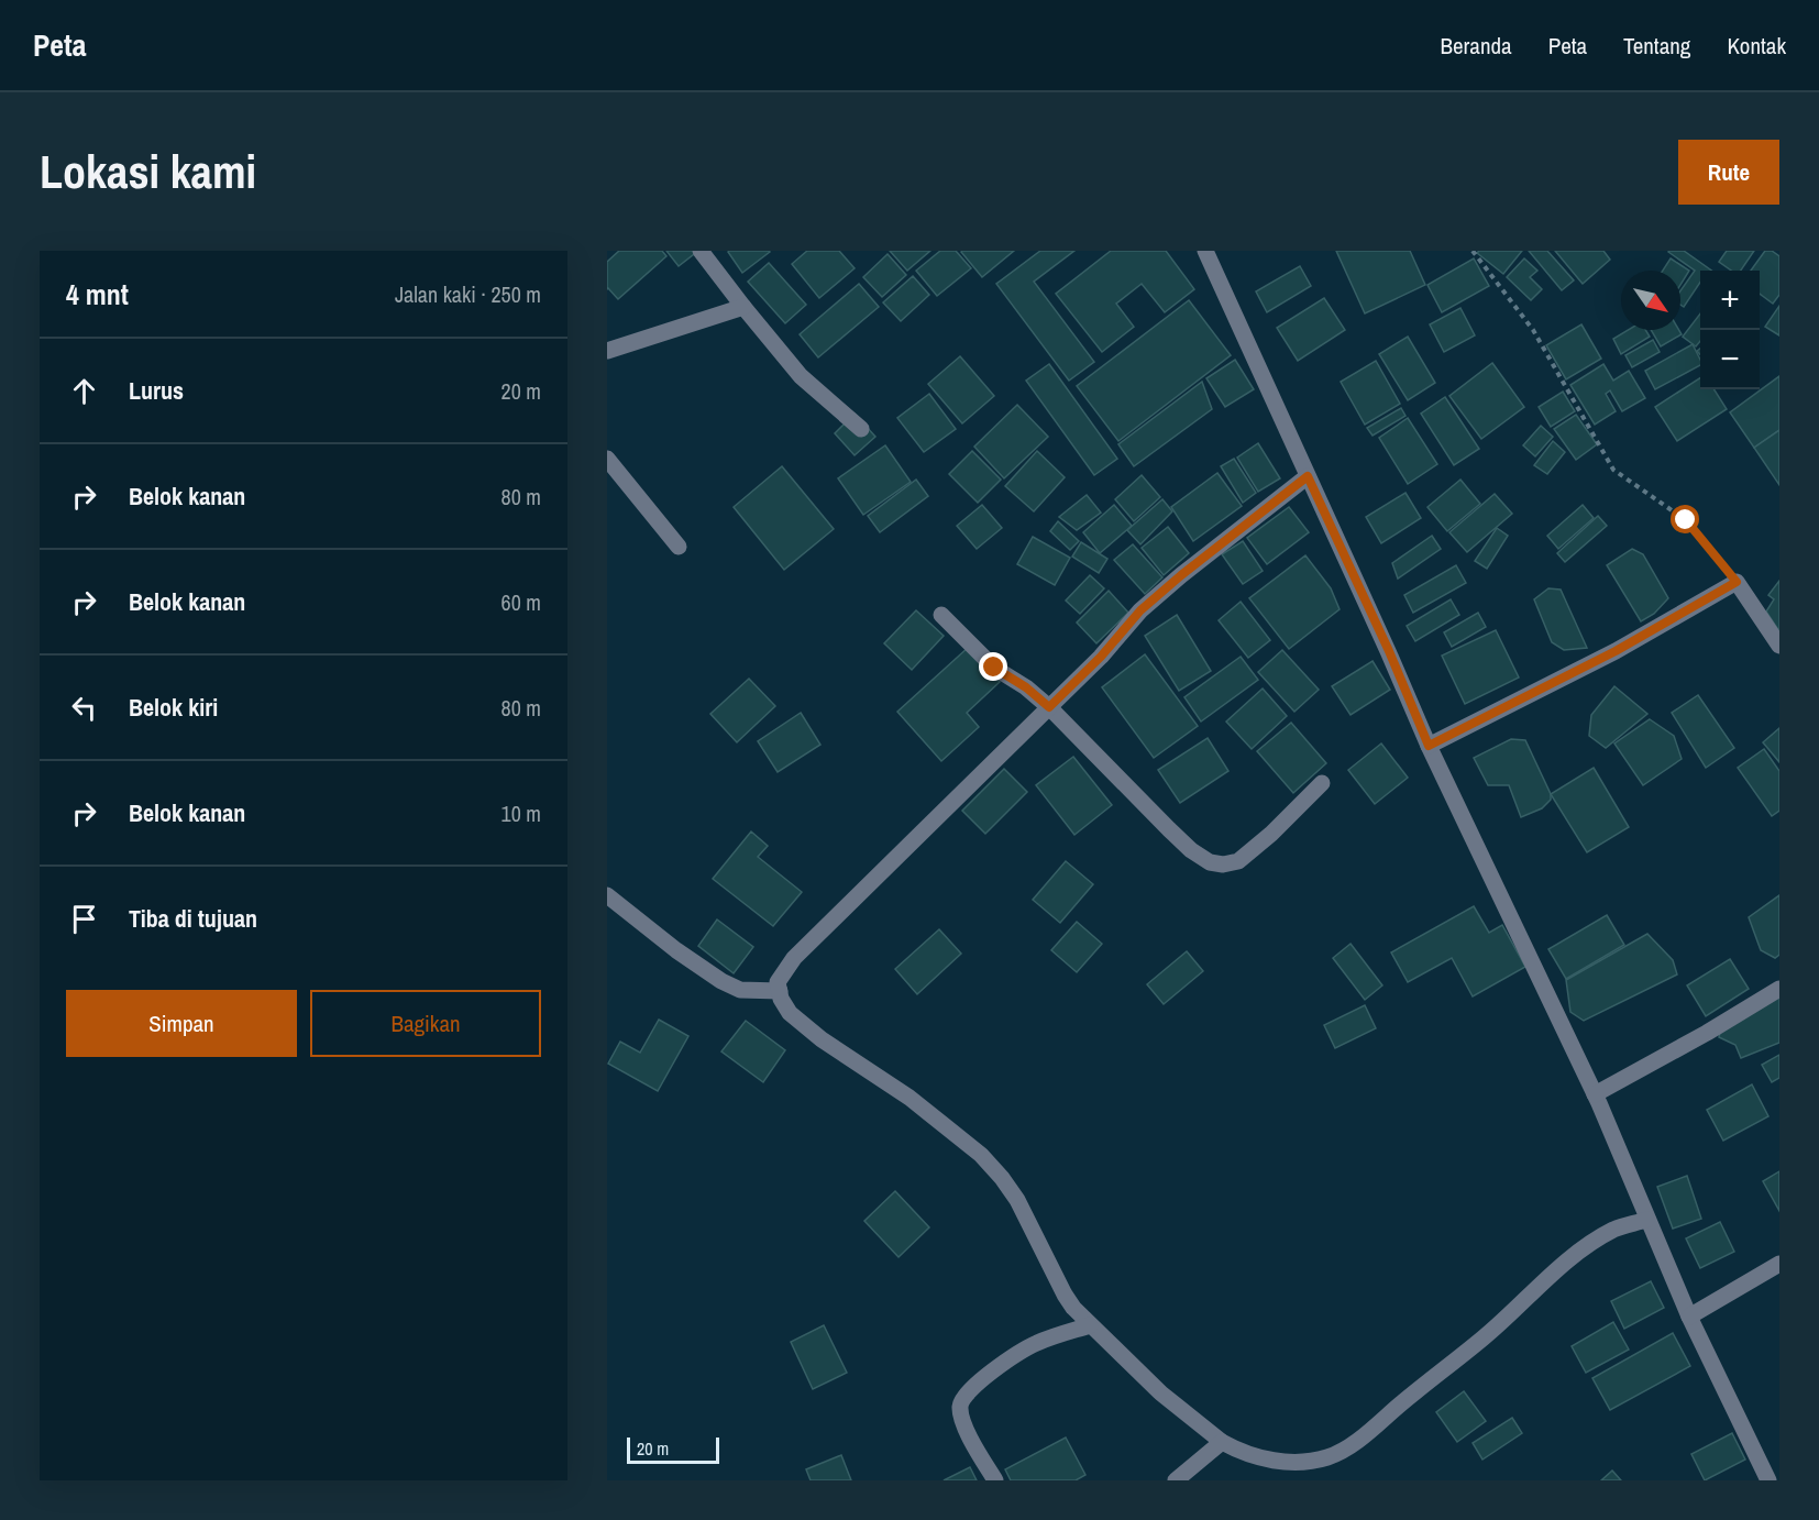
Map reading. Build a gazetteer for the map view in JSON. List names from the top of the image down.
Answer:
{
  "scale_bar": "20 m",
  "north": "bottom right",
  "page": {
    "header": "Peta",
    "nav": [
      "Beranda",
      "Peta",
      "Tentang",
      "Kontak"
    ],
    "buttons": [
      "Rute",
      ["Simpan", "Bagikan"]
    ],
    "title": "Lokasi kami",
    "heading": ["4 mnt", "Jalan kaki · 250 m"],
    "map_buttons": ["+", "−"],
    "list": [
      ["Lurus", "20 m"],
      ["Belok kanan", "80 m"],
      ["Belok kanan", "60 m"],
      ["Belok kiri", "80 m"],
      ["Belok kanan", "10 m"],
      "Tiba di tujuan"
    ],
    "scale": "20 m"
  }
}
